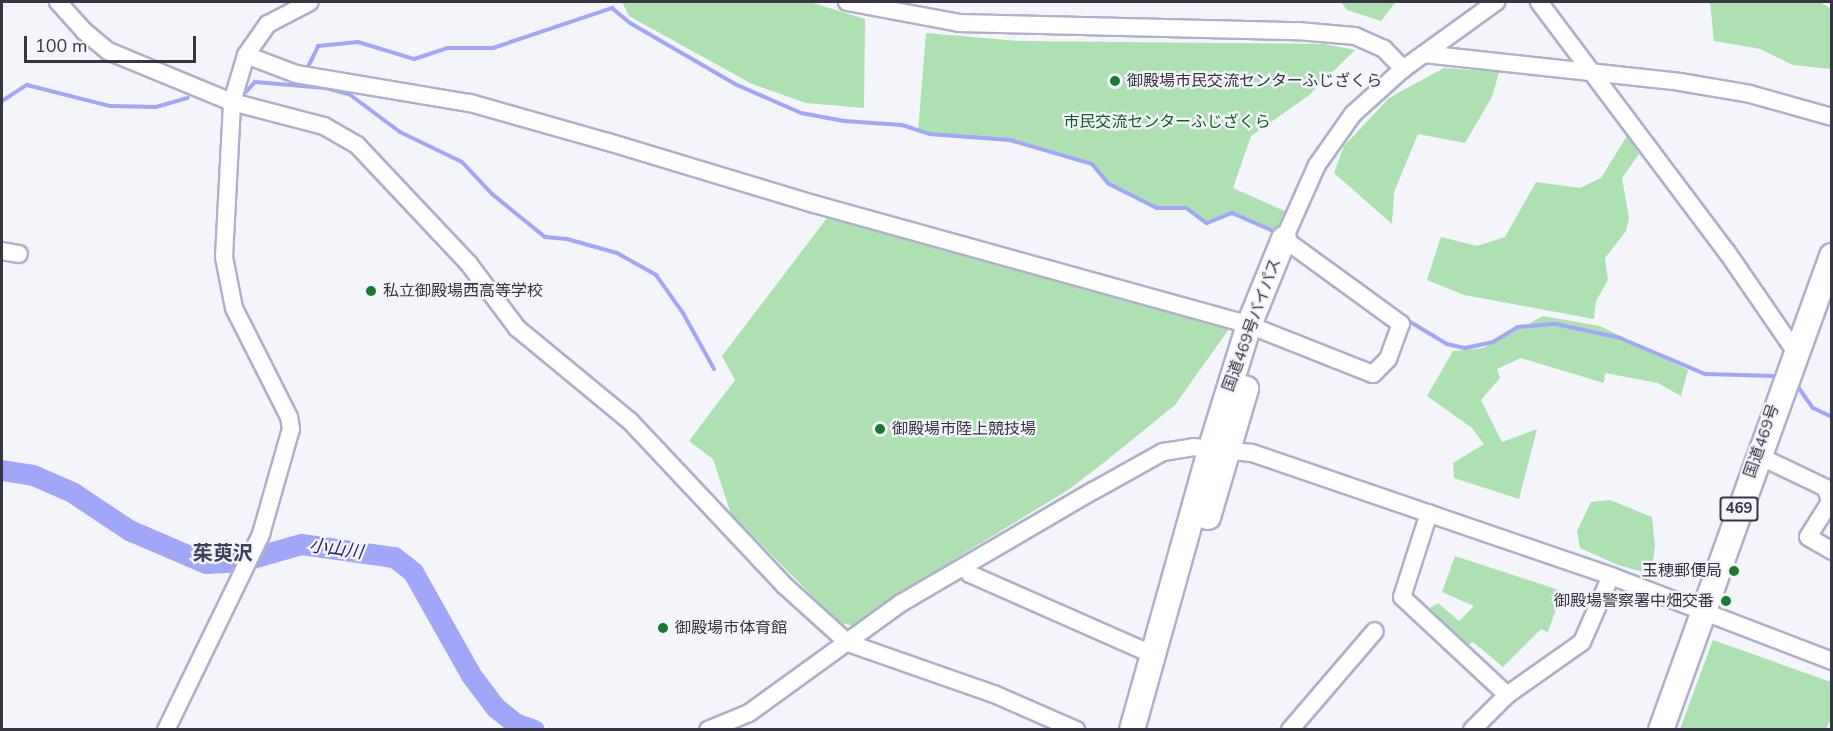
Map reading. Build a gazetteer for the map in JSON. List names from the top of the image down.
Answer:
{
  "streets": {
    "highway": ["国道469号バイパス", "国道469号", "469"]
  },
  "districts": ["茱萸沢"],
  "water": ["小山川"],
  "parks": ["市民交流センターふじざくら"],
  "places": [
    "御殿場市民交流センターふじざくら",
    "私立御殿場西高等学校",
    "御殿場市陸上競技場",
    "玉穂郵便局",
    "御殿場警察署中畑交番",
    "御殿場市体育館"
  ],
  "scale_bar": "100 m"
}
